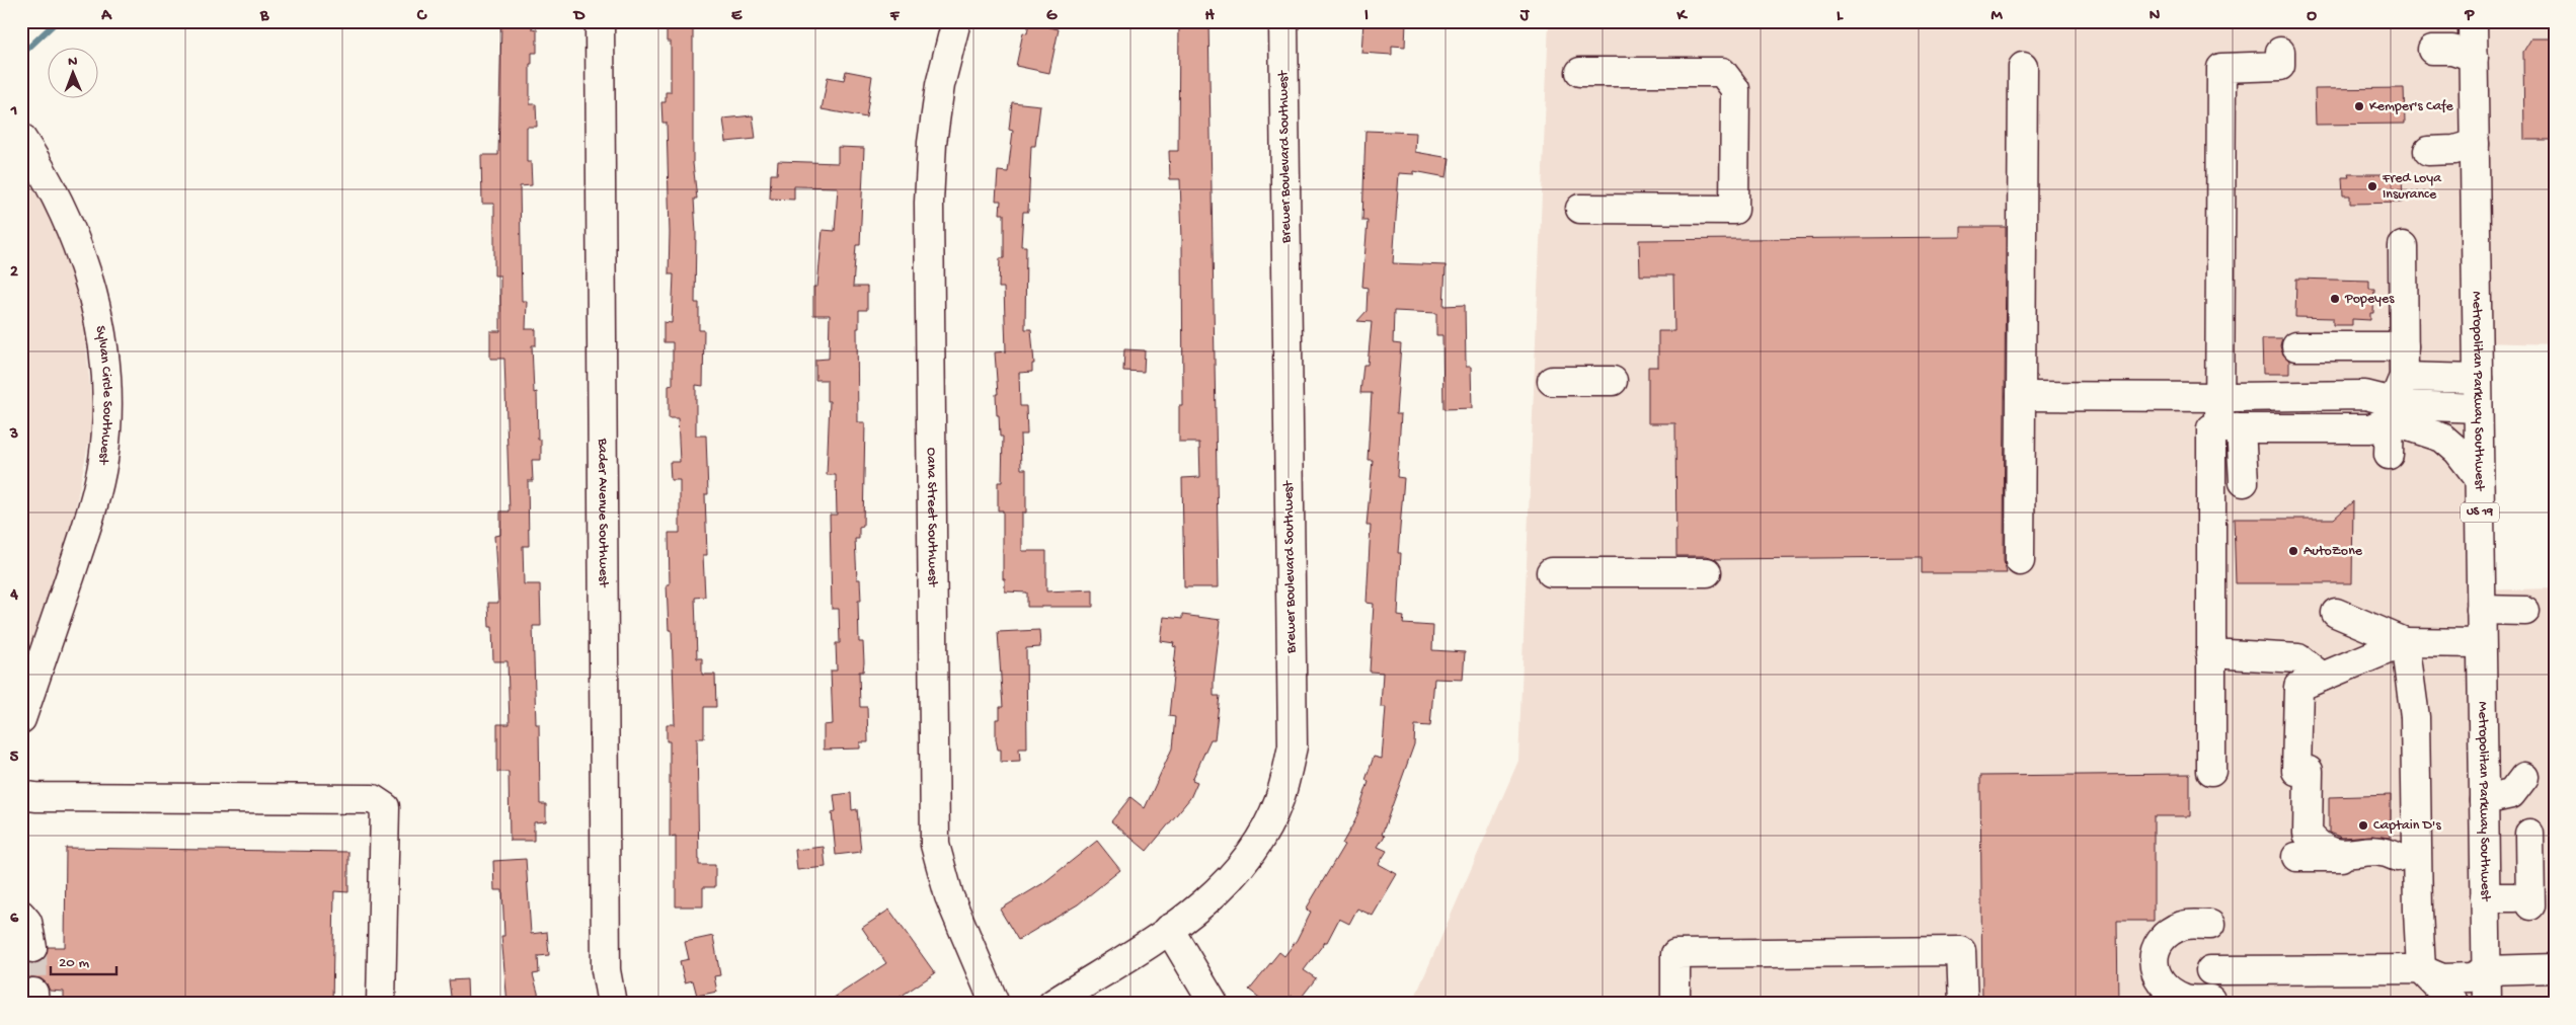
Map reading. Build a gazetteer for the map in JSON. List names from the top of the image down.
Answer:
{
  "streets": {
    "street": [
      "Brewer Boulevard Southwest",
      "Metropolitan Parkway Southwest",
      "Sylvan Circle Southwest",
      "Bader Avenue Southwest",
      "US 19",
      "Oana Street Southwest"
    ]
  },
  "places": [
    "Kemper's Cafe",
    "Fred Loya Insurance",
    "Popeyes",
    "AutoZone",
    "Captain D's"
  ],
  "scale_bar": "20 m",
  "north": "top",
  "grid": {
    "columns": [
      "A",
      "B",
      "C",
      "D",
      "E",
      "F",
      "G",
      "H",
      "I",
      "J",
      "K",
      "L",
      "M",
      "N",
      "O",
      "P"
    ],
    "rows": [
      "1",
      "2",
      "3",
      "4",
      "5",
      "6"
    ]
  }
}
